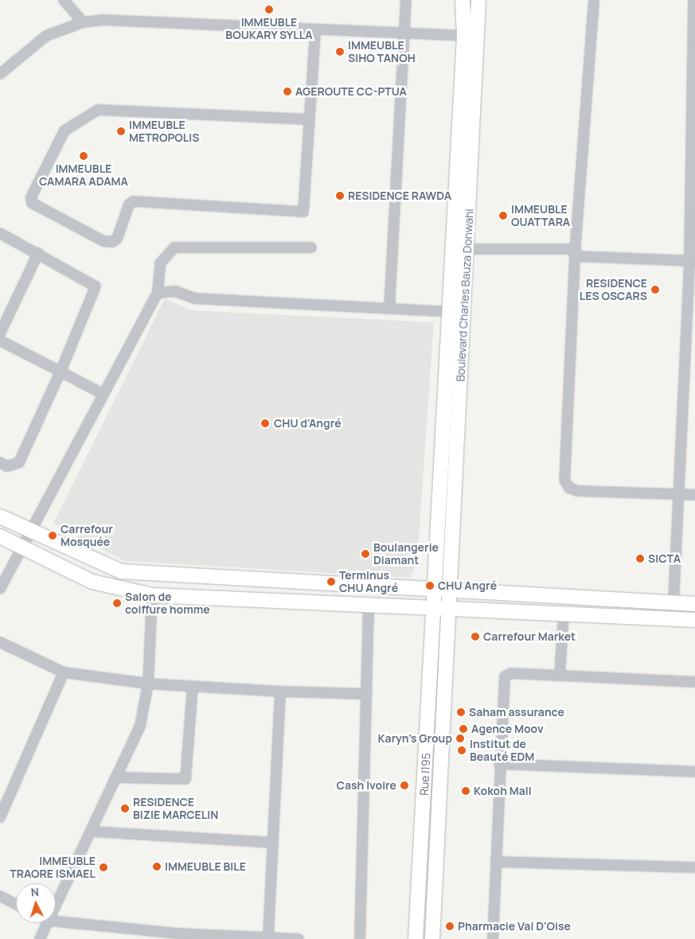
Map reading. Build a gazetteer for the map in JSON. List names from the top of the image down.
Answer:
{
  "streets": {
    "main road": ["Boulevard Charles Bauza Donwahi", "Rue I195"]
  },
  "places": [
    "IMMEUBLE BOUKARY SYLLA",
    "IMMEUBLE SIHO TANOH",
    "AGEROUTE CC-PTUA",
    "IMMEUBLE METROPOLIS",
    "IMMEUBLE CAMARA ADAMA",
    "RESIDENCE RAWDA",
    "IMMEUBLE OUATTARA",
    "RESIDENCE LES OSCARS",
    "CHU d'Angré",
    "Carrefour Mosquée",
    "Boulangerie Diamant",
    "SICTA",
    "Terminus CHU Angré",
    "CHU Angré",
    "Salon de coiffure homme",
    "Carrefour Market",
    "Saham assurance",
    "Agence Moov",
    "Karyn's Group",
    "Institut de Beauté EDM",
    "Cash Ivoire",
    "Kokoh Mall",
    "RESIDENCE BIZIE MARCELIN",
    "IMMEUBLE BILE",
    "IMMEUBLE TRAORE ISMAEL",
    "Pharmacie Val D'Oise"
  ],
  "north": "top"
}
